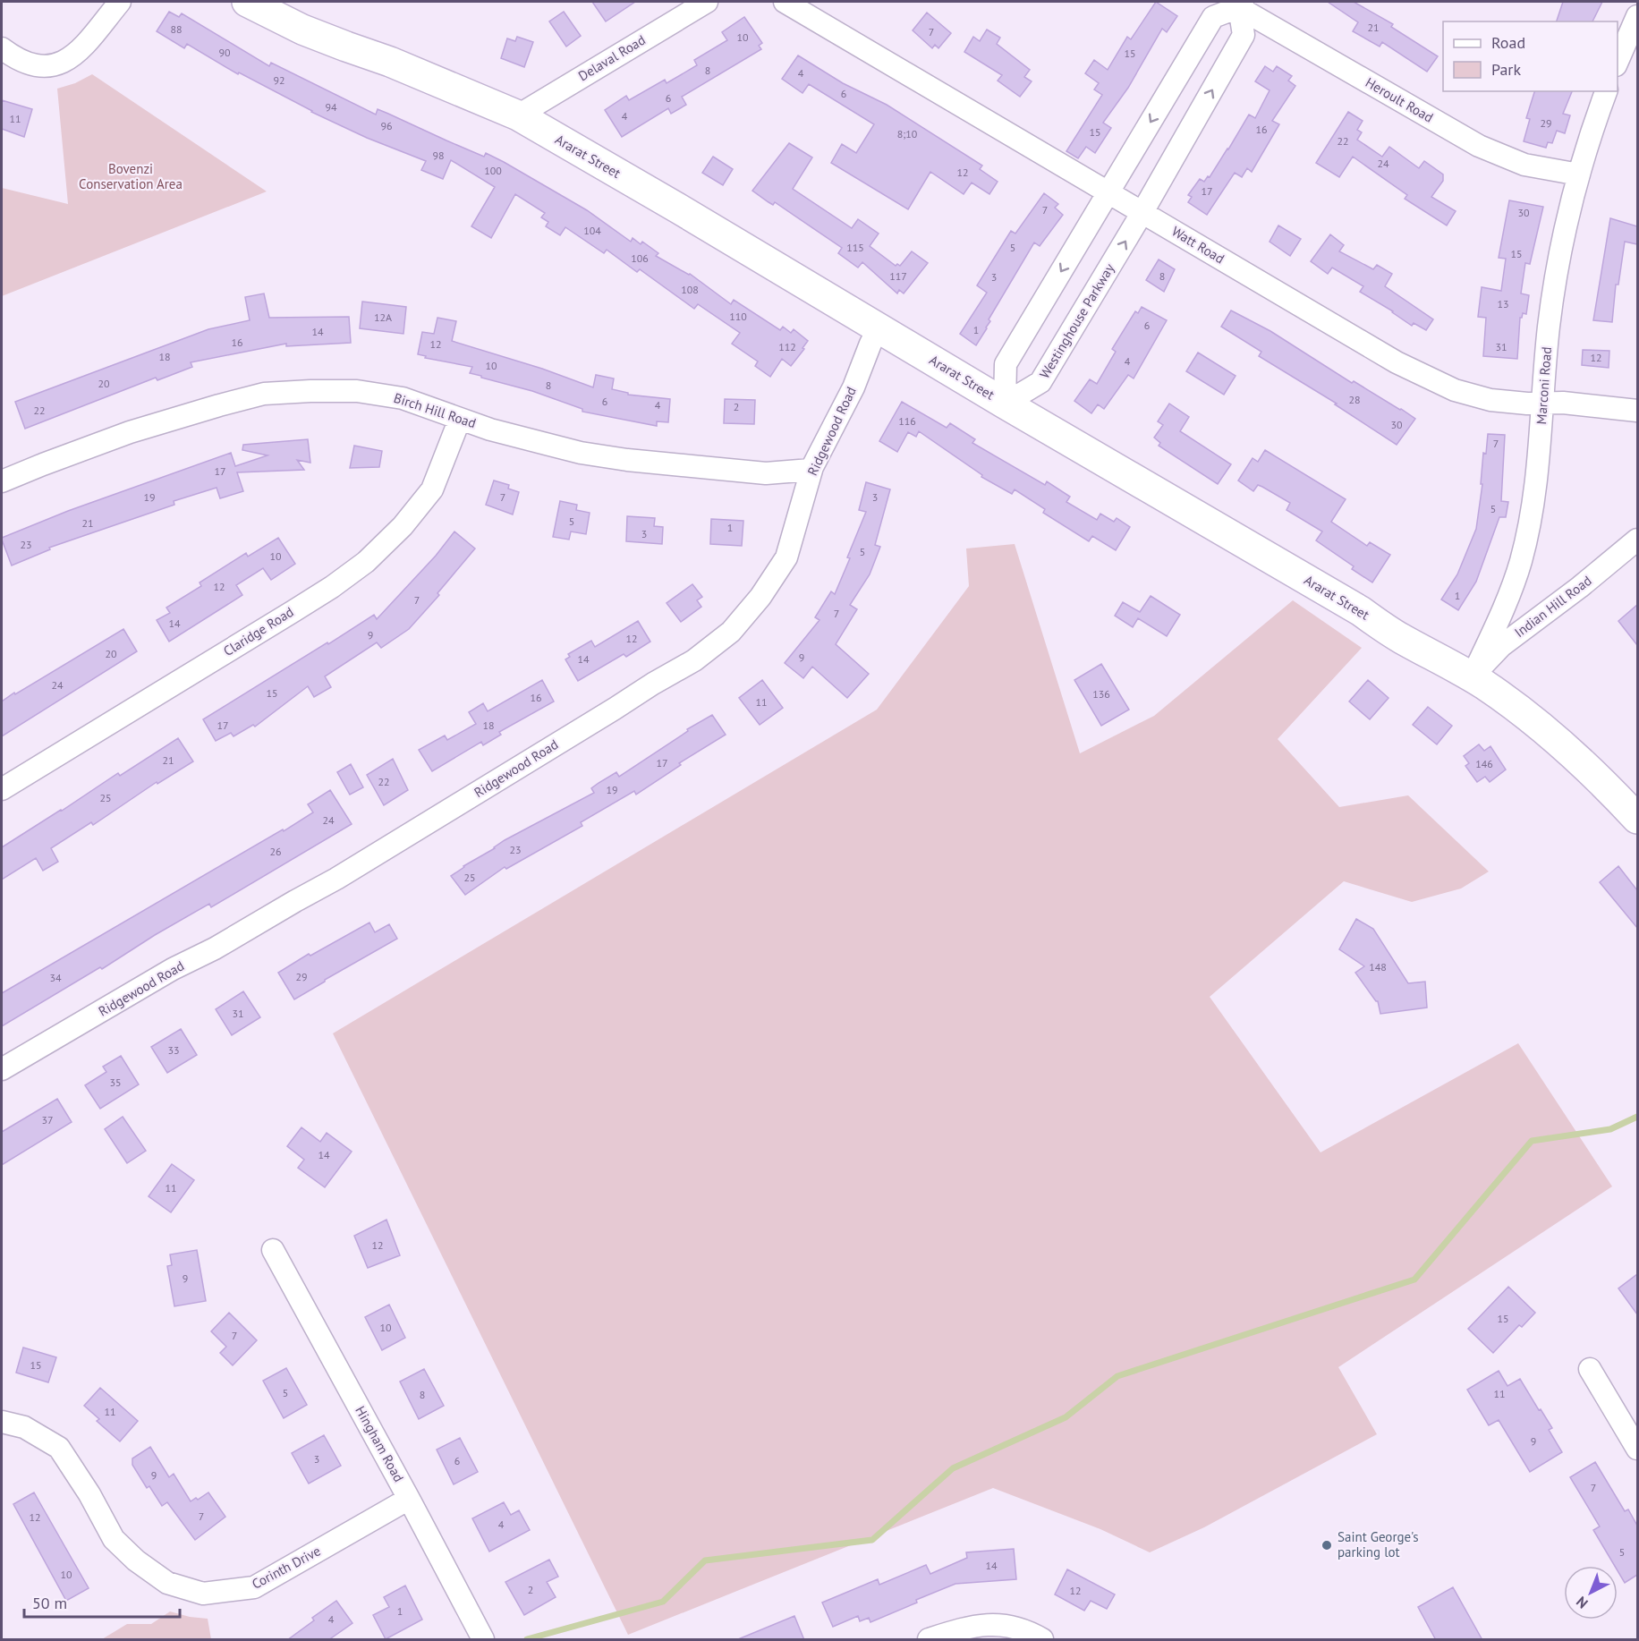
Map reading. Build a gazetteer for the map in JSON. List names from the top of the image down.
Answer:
{
  "streets": {
    "main road": ["Ararat Street"],
    "street": [
      "Delaval Road",
      "Heroult Road",
      "Watt Road",
      "Westinghouse Parkway",
      "Marconi Road",
      "Birch Hill Road",
      "Ridgewood Road",
      "Indian Hill Road",
      "Claridge Road",
      "Hingham Road",
      "Corinth Drive"
    ]
  },
  "crossings": [
    ["Delaval Road", "Ararat Street"],
    ["Heroult Road", "Westinghouse Parkway"],
    ["Heroult Road", "Marconi Road"],
    ["Ararat Street", "Westinghouse Parkway"],
    ["Ararat Street", "Marconi Road"],
    ["Ararat Street", "Ridgewood Road"],
    ["Ararat Street", "Indian Hill Road"],
    ["Watt Road", "Westinghouse Parkway"],
    ["Watt Road", "Marconi Road"],
    ["Marconi Road", "Indian Hill Road"],
    ["Birch Hill Road", "Ridgewood Road"],
    ["Birch Hill Road", "Claridge Road"],
    ["Hingham Road", "Corinth Drive"]
  ],
  "parks": ["Bovenzi Conservation Area"],
  "places": ["Saint George's parking lot"],
  "house_numbers": [
    "21",
    "88",
    "7",
    "10",
    "90",
    "15",
    "8",
    "4",
    "92",
    "6",
    "6",
    "94",
    "4",
    "11",
    "29",
    "96",
    "16",
    "15",
    "8;10",
    "22",
    "98",
    "24",
    "100",
    "12",
    "17",
    "7",
    "30",
    "104",
    "115",
    "5",
    "15",
    "106",
    "117",
    "8",
    "3",
    "108",
    "13",
    "110",
    "12A",
    "6",
    "1",
    "14",
    "16",
    "12",
    "112",
    "31",
    "18",
    "12",
    "4",
    "10",
    "20",
    "8",
    "28",
    "6",
    "4",
    "2",
    "22",
    "116",
    "30",
    "7",
    "17",
    "19",
    "7",
    "3",
    "5",
    "5",
    "21",
    "1",
    "3",
    "23",
    "5",
    "10",
    "12",
    "1",
    "7",
    "7",
    "14",
    "9",
    "12",
    "20",
    "9",
    "14",
    "24",
    "15",
    "136",
    "16",
    "11",
    "17",
    "18",
    "21",
    "17",
    "146",
    "22",
    "19",
    "25",
    "24",
    "23",
    "26",
    "25",
    "148",
    "29",
    "34",
    "31",
    "33",
    "35",
    "37",
    "14",
    "11",
    "12",
    "9",
    "15",
    "10",
    "7",
    "15",
    "5",
    "11",
    "8",
    "11",
    "9",
    "3",
    "6",
    "9",
    "7",
    "7",
    "12",
    "4",
    "5",
    "14",
    "10",
    "2",
    "12",
    "1",
    "4"
  ],
  "legend": ["Road", "Park"],
  "scale_bar": "50 m",
  "north": "bottom left"
}
